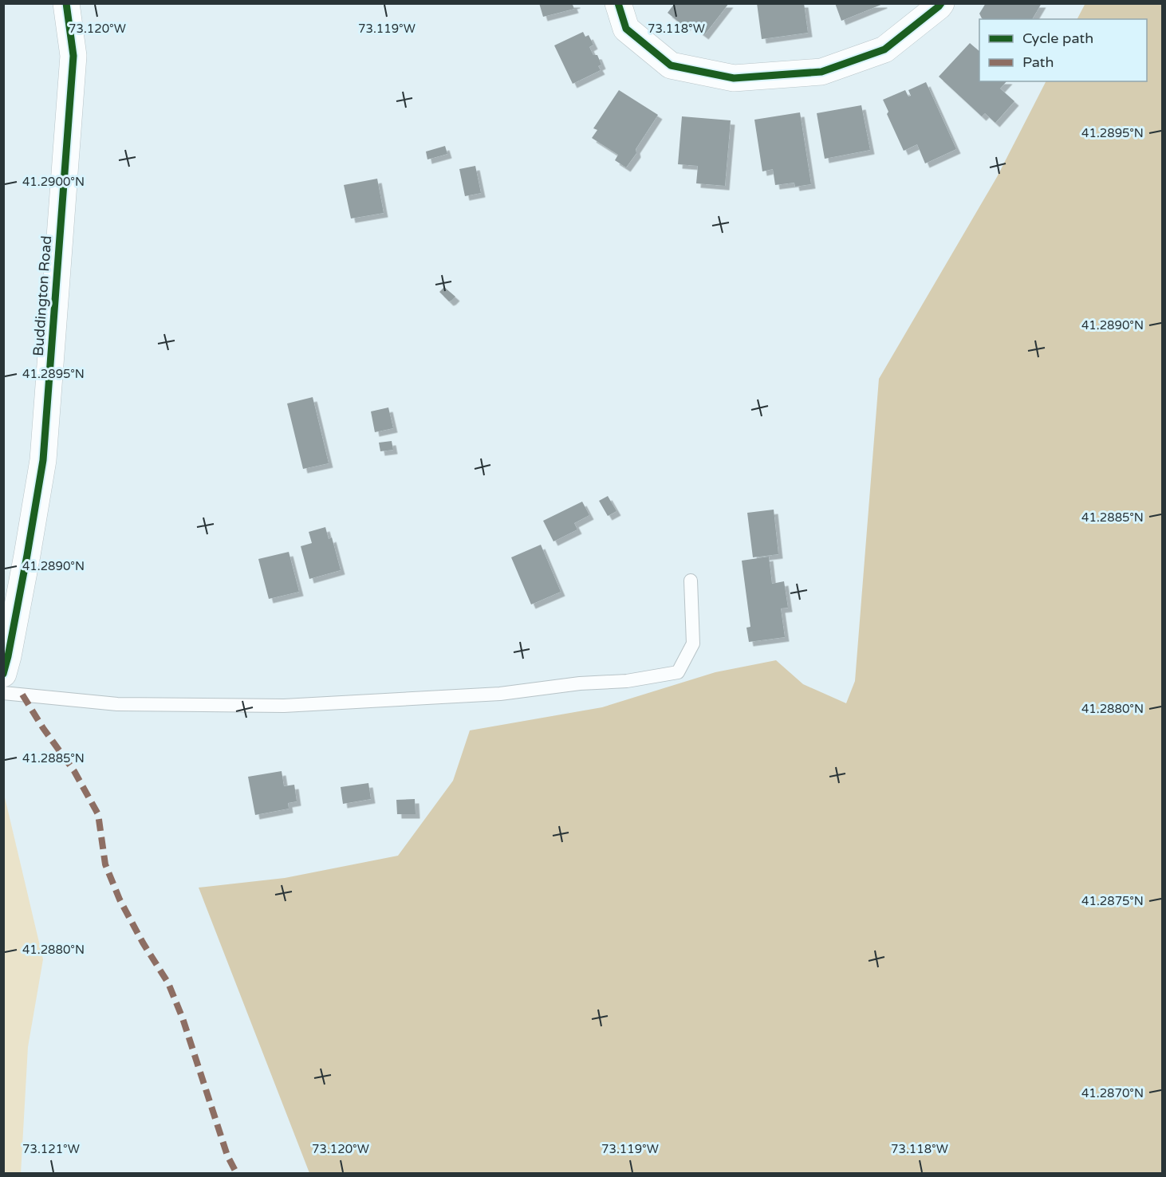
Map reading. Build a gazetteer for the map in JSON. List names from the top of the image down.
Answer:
{
  "streets": {
    "street": ["Buddington Road"]
  },
  "legend": ["Cycle path", "Path"],
  "coordinates": [
    "73.120°W",
    "73.119°W",
    "73.118°W",
    "41.2895°N",
    "41.2900°N",
    "41.2890°N",
    "41.2885°N",
    "41.2880°N",
    "41.2875°N",
    "41.2870°N",
    "73.121°W"
  ]
}
